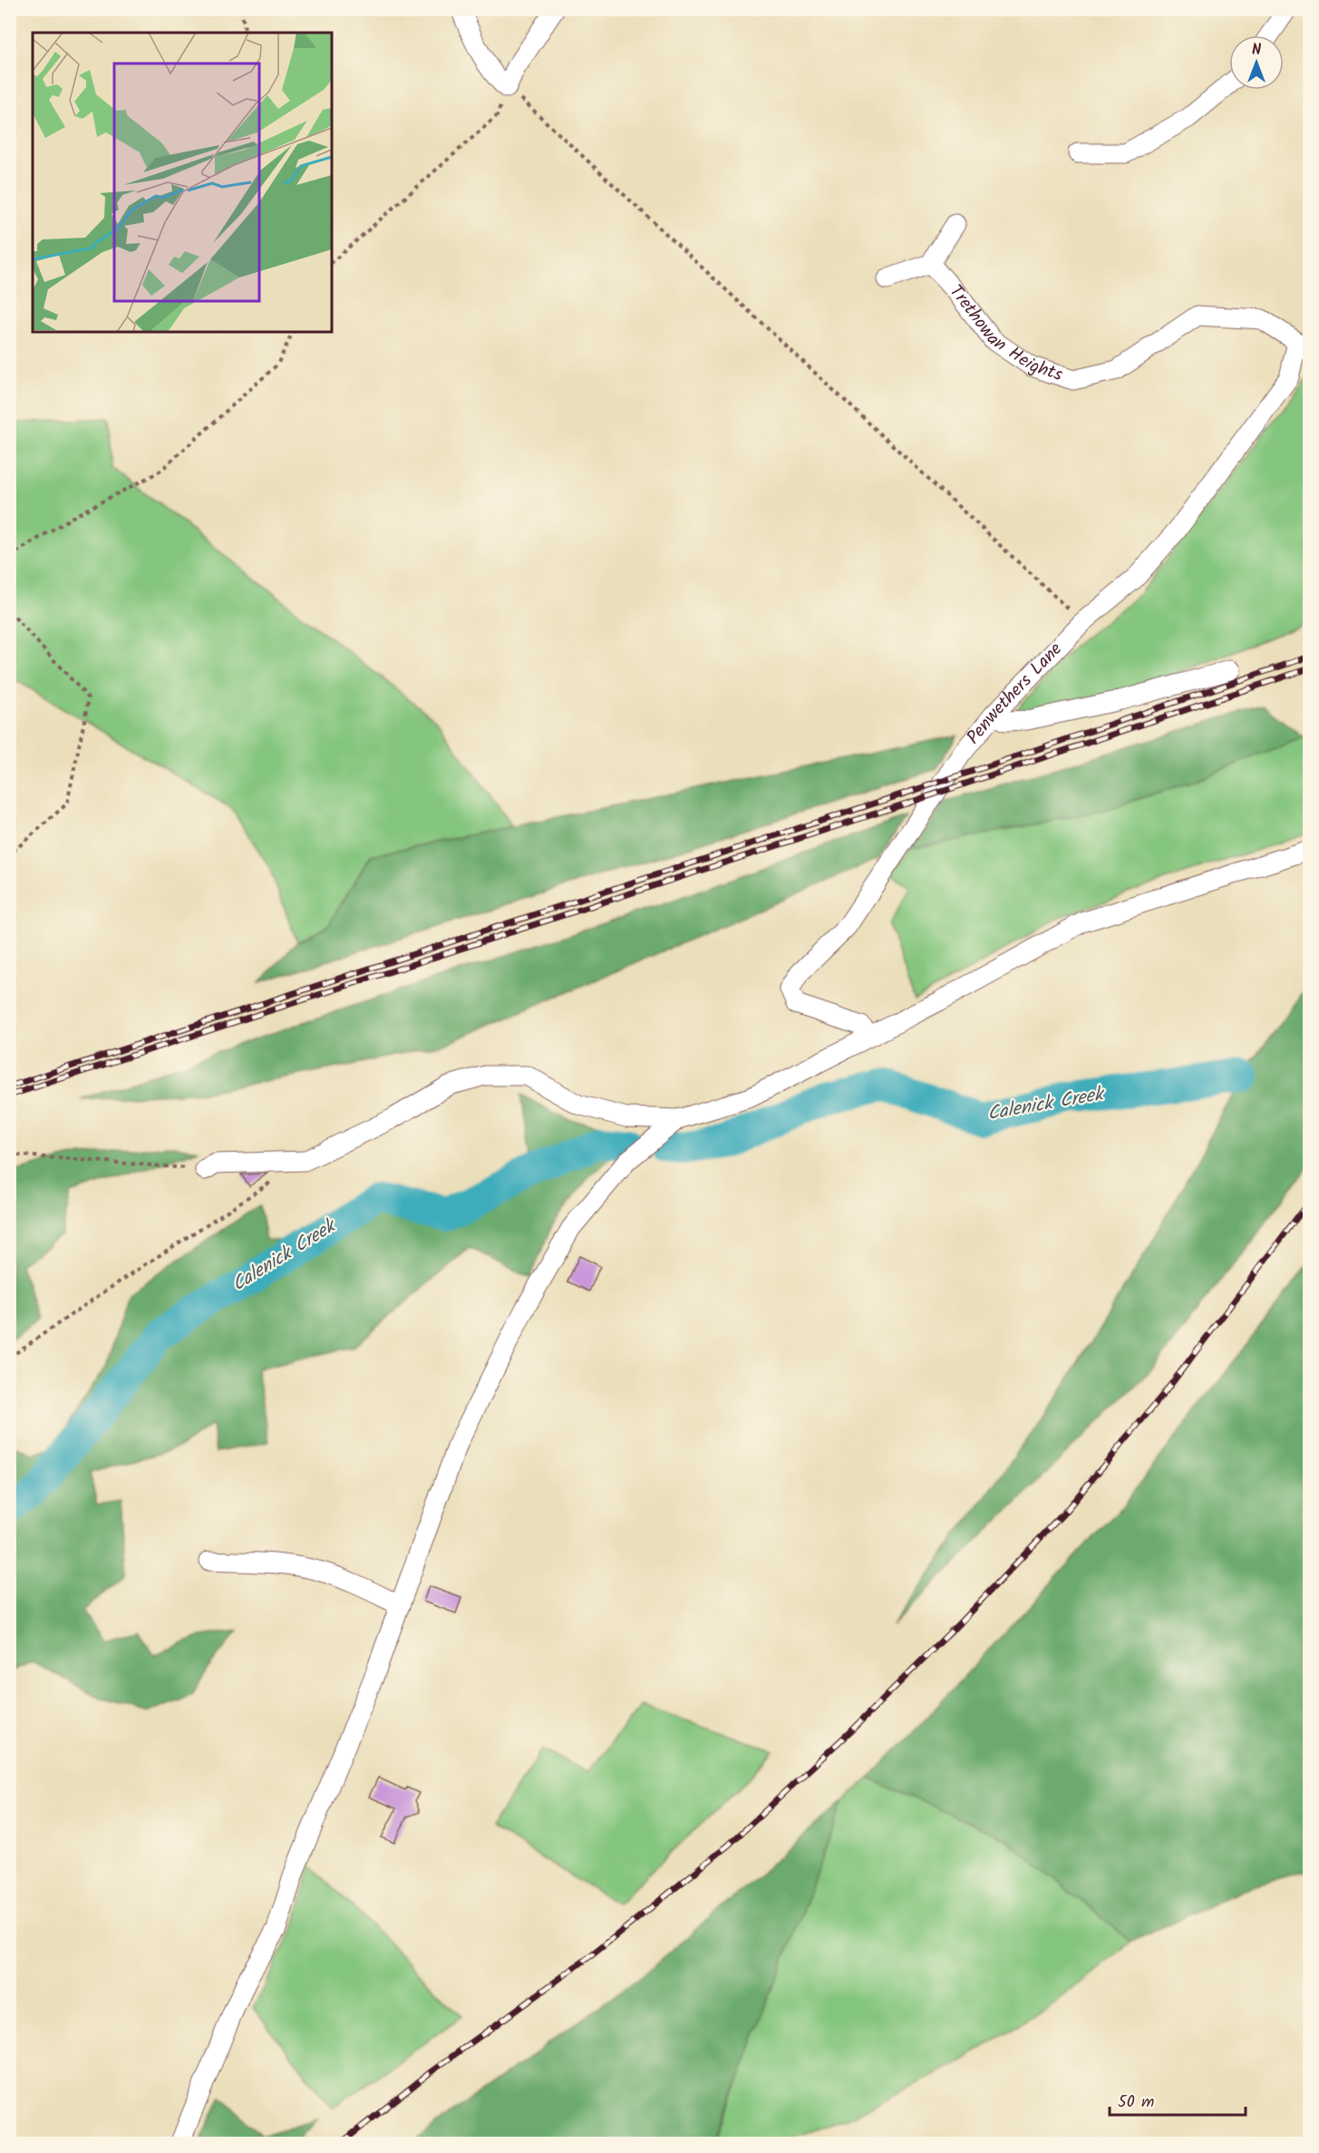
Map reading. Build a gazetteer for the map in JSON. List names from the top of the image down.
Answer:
{
  "streets": {
    "street": ["Trethowan Heights", "Penwethers Lane"]
  },
  "crossings": [
    ["Trethowan Heights", "Penwethers Lane"]
  ],
  "water": ["Calenick Creek"],
  "scale_bar": "50 m",
  "north": "top"
}
